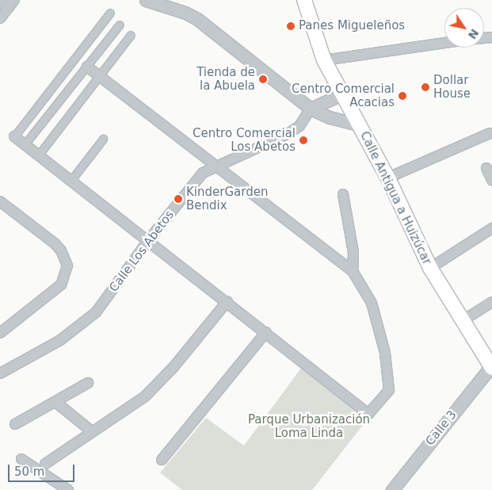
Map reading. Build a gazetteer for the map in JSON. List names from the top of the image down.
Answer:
{
  "streets": {
    "main road": ["Calle Antigua a Huizúcar"],
    "street": ["Calle Los Abetos", "Calle 3"]
  },
  "crossings": [
    ["Calle Antigua a Huizúcar", "Calle 3"]
  ],
  "parks": ["Parque Urbanización Loma Linda"],
  "places": [
    "Panes Migueleños",
    "Tienda de la Abuela",
    "Dollar House",
    "Centro Comercial Acacias",
    "Centro Comercial Los Abetos",
    "KinderGarden Bendix"
  ],
  "scale_bar": "50 m",
  "north": "bottom right"
}
